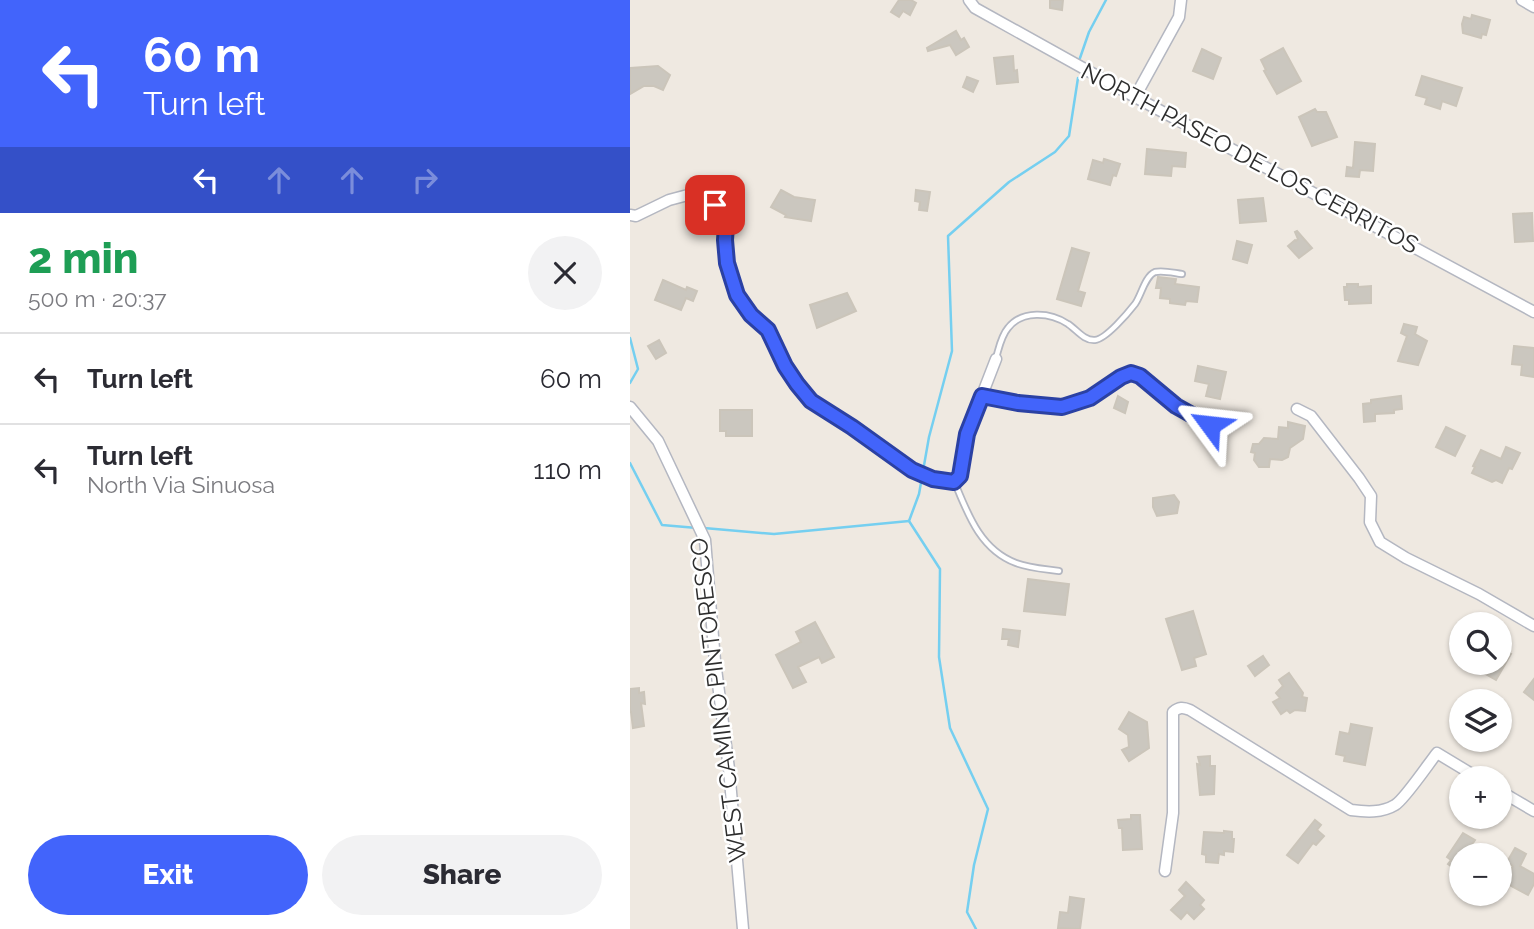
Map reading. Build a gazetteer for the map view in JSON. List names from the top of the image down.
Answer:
{
  "streets": {
    "street": ["NORTH PASEO DE LOS CERRITOS", "WEST CAMINO PINTORESCO"]
  },
  "page": {
    "turn": ["60 m", "Turn left"],
    "heading": ["2 min", "500 m · 20:37"],
    "list": [
      {
        "name": "Turn left",
        "value": "60 m"
      },
      {
        "name": "Turn left",
        "note": "North Via Sinuosa",
        "value": "110 m"
      }
    ],
    "map_buttons": ["+", "−"],
    "buttons": ["Exit", "Share"]
  }
}
